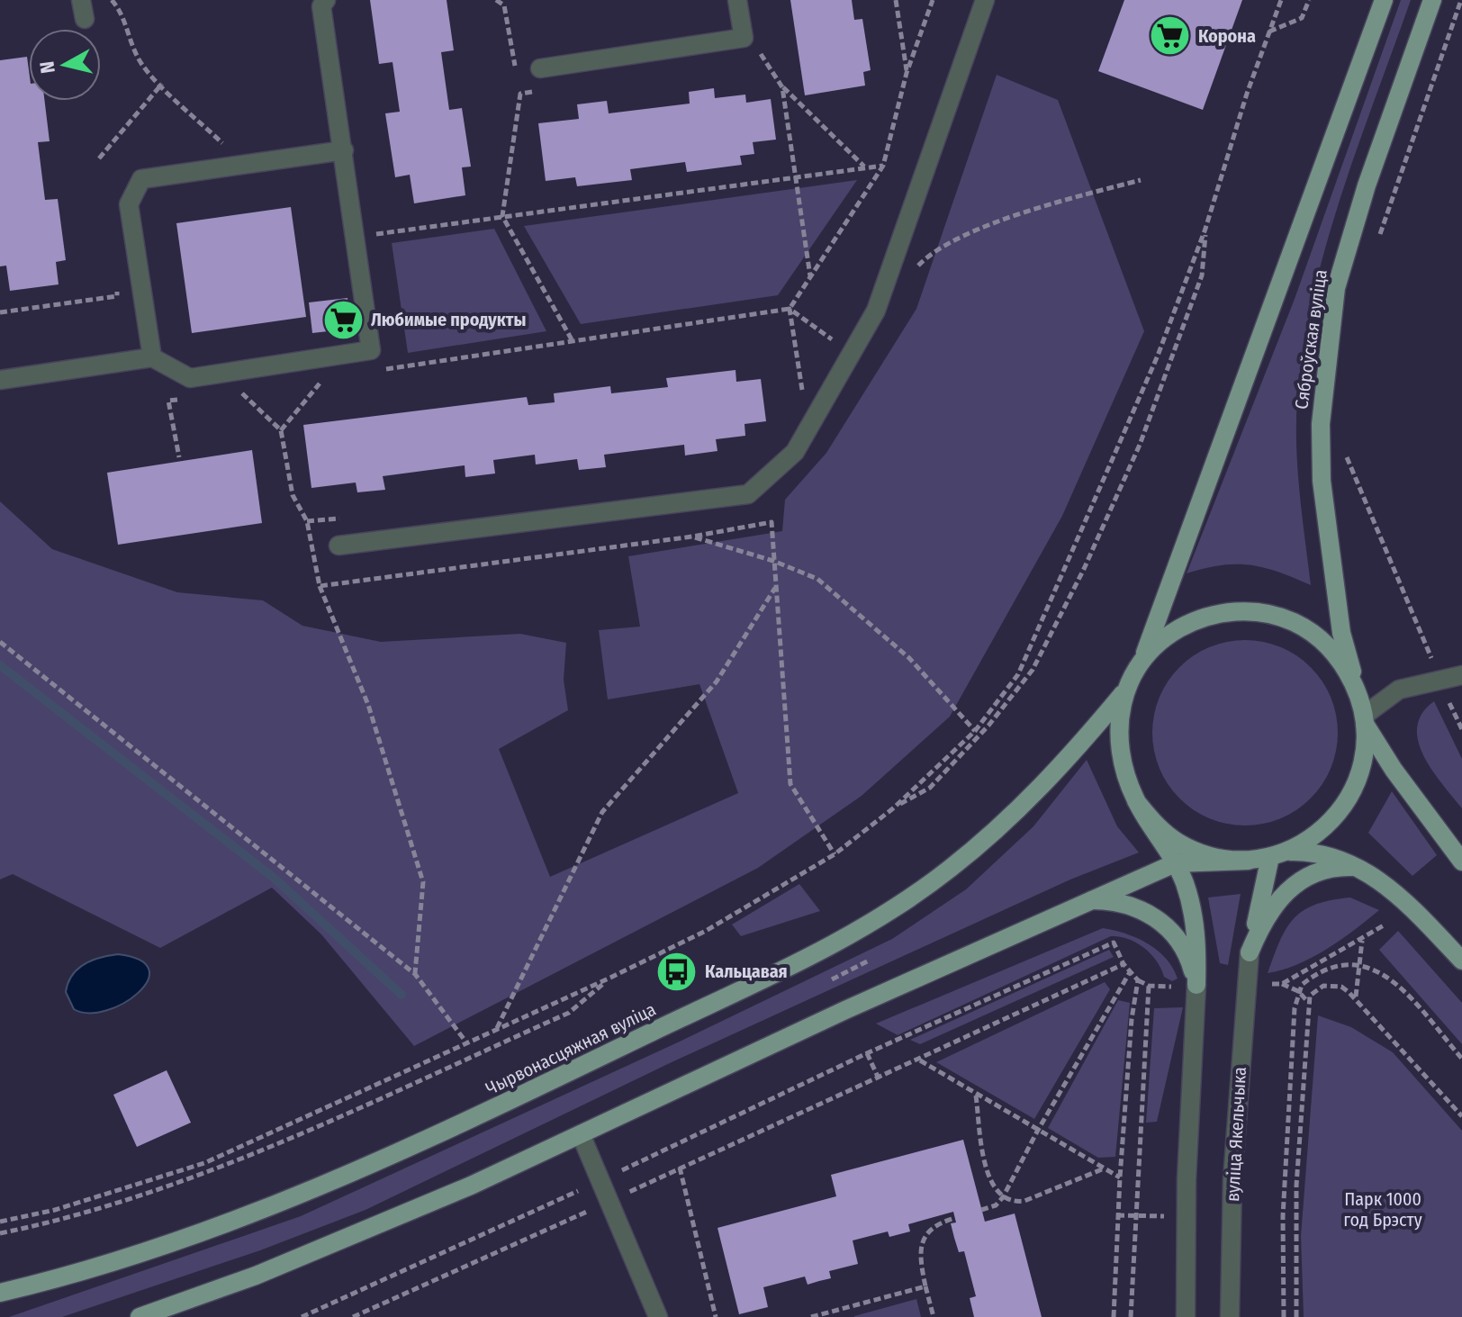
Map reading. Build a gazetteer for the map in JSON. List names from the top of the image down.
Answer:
{
  "streets": {
    "main road": ["Сяброўская вуліца", "Чырвонасцяжная вуліца"],
    "street": ["вуліца Якельчыка"]
  },
  "crossings": [
    ["Сяброўская вуліца", "Чырвонасцяжная вуліца"]
  ],
  "parks": ["Парк 1000 год Брэсту"],
  "places": {
    "supermarket": ["Корона", "Любимые продукты"],
    "bus stop": ["Кальцавая"]
  },
  "north": "left"
}
